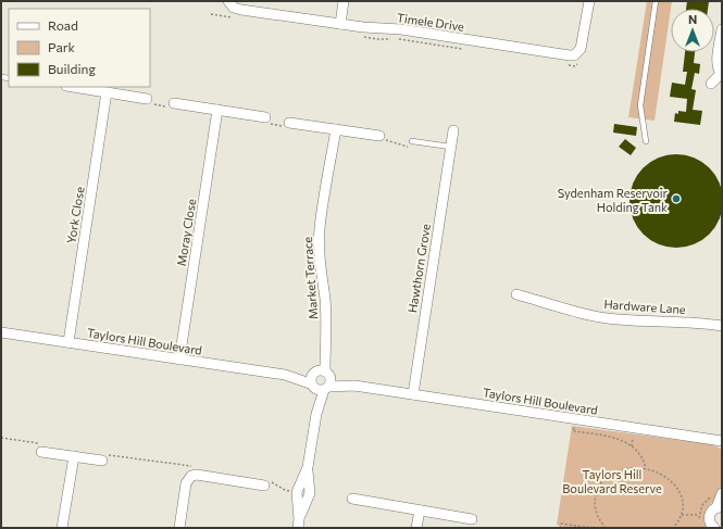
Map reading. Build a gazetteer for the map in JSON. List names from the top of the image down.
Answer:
{
  "streets": {
    "street": [
      "Timele Drive",
      "York Close",
      "Moray Close",
      "Hawthorn Grove",
      "Market Terrace",
      "Hardware Lane",
      "Taylors Hill Boulevard"
    ]
  },
  "crossings": [
    ["York Close", "Taylors Hill Boulevard"],
    ["Moray Close", "Taylors Hill Boulevard"],
    ["Hawthorn Grove", "Taylors Hill Boulevard"],
    ["Market Terrace", "Taylors Hill Boulevard"]
  ],
  "parks": ["Taylors Hill Boulevard Reserve"],
  "places": ["Sydenham Reservoir Holding Tank"],
  "legend": ["Road", "Park", "Building"],
  "north": "top"
}
